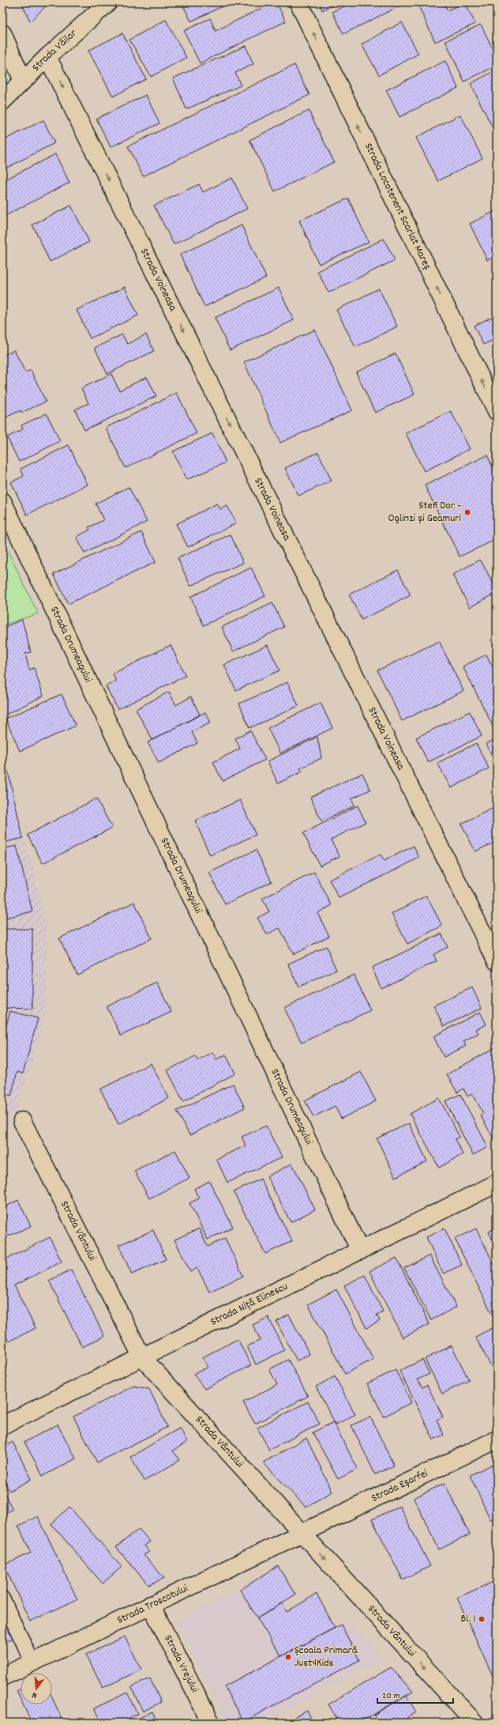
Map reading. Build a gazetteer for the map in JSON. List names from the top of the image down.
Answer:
{
  "streets": {
    "street": [
      "Strada Văilor",
      "Strada Locotenent Scarlat Mareș",
      "Strada Voineasa",
      "Strada Drumeagului",
      "Strada Vântului",
      "Strada Niță Elinescu",
      "Strada Eșarfei",
      "Strada Troscotului",
      "Strada Vrejului"
    ]
  },
  "crossings": [
    ["Strada Văilor", "Strada Voineasa"],
    ["Strada Drumeagului", "Strada Niță Elinescu"],
    ["Strada Vântului", "Strada Niță Elinescu"],
    ["Strada Vântului", "Strada Eșarfei"],
    ["Strada Vântului", "Strada Troscotului"],
    ["Strada Eșarfei", "Strada Troscotului"],
    ["Strada Troscotului", "Strada Vrejului"]
  ],
  "one_way": ["Strada Locotenent Scarlat Mareș", "Strada Voineasa"],
  "places": ["Stefi Dor - Oglinzi și Geamuri", "Bl. 1", "Școala Primară Just4Kids"],
  "scale_bar": "20 m",
  "north": "bottom"
}
